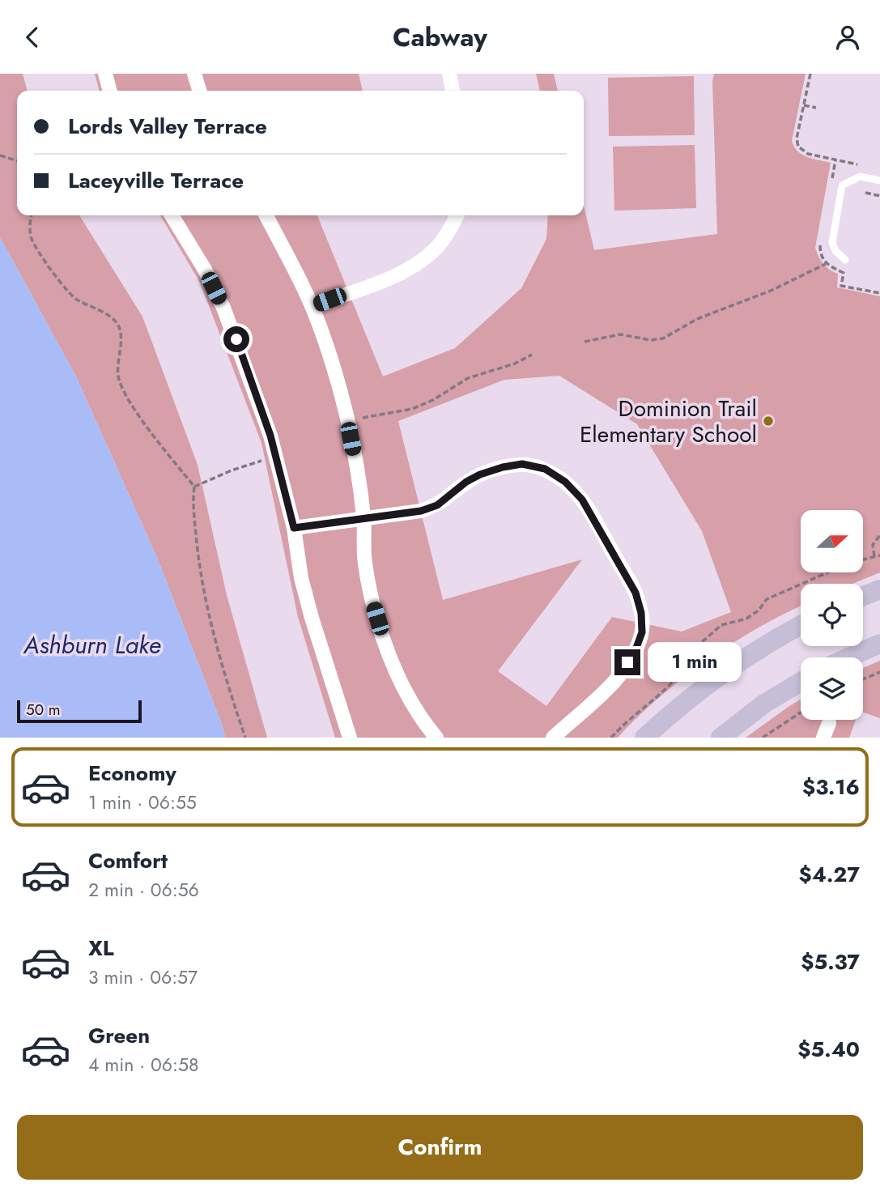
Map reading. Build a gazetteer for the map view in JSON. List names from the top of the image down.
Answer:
{
  "water": ["Ashburn Lake"],
  "places": ["Dominion Trail Elementary School"],
  "scale_bar": "50 m",
  "north": "right",
  "page": {
    "header": "Cabway",
    "banner": ["Lords Valley Terrace", "Laceyville Terrace"],
    "bubble": "1 min",
    "scale": "50 m",
    "list": [
      {
        "name": "Economy",
        "note": "1 min · 06:55",
        "value": "$3.16"
      },
      {
        "name": "Comfort",
        "note": "2 min · 06:56",
        "value": "$4.27"
      },
      {
        "name": "XL",
        "note": "3 min · 06:57",
        "value": "$5.37"
      },
      {
        "name": "Green",
        "note": "4 min · 06:58",
        "value": "$5.40"
      }
    ],
    "buttons": "Confirm"
  }
}
